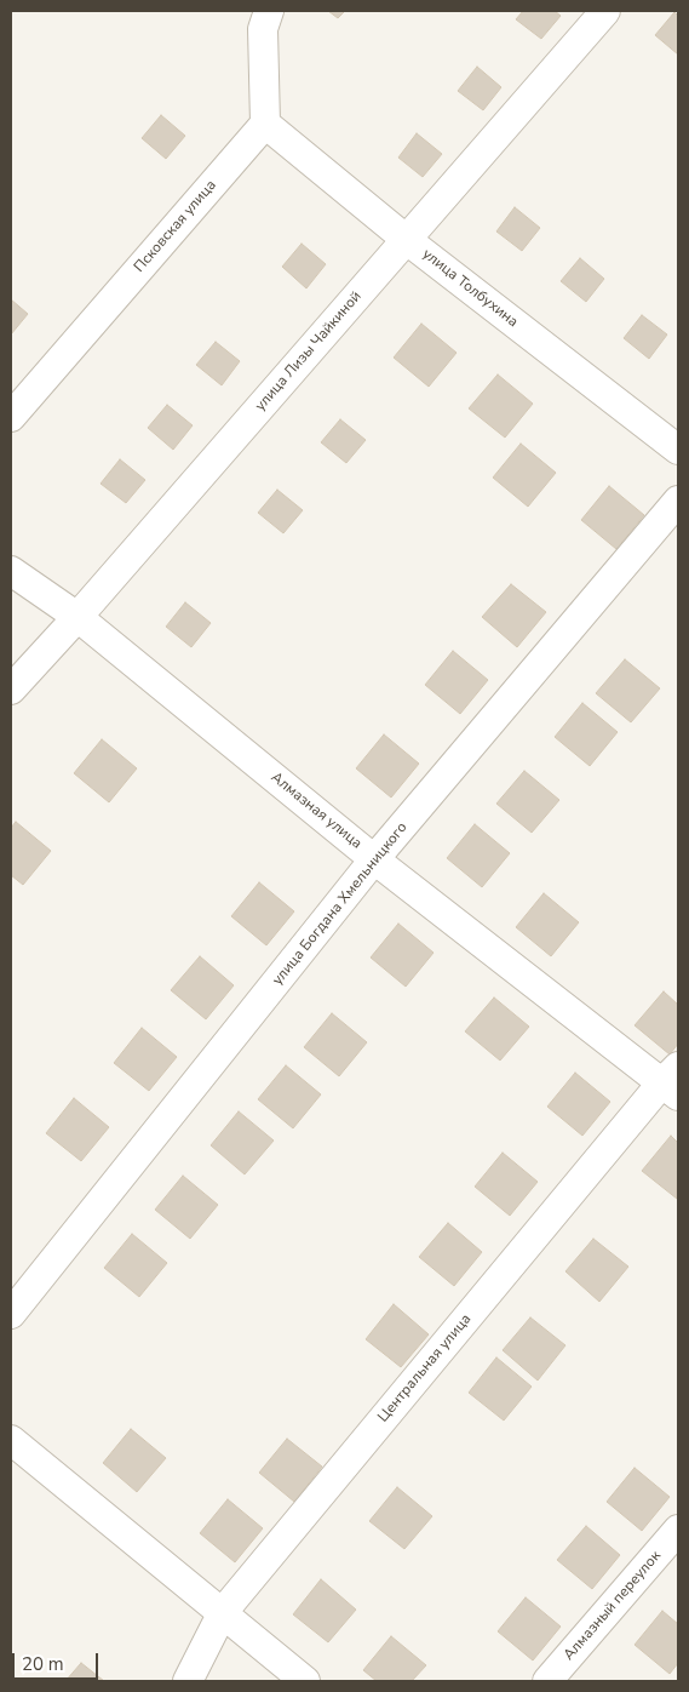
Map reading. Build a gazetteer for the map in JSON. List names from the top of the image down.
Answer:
{
  "streets": {
    "street": [
      "Псковская улица",
      "улица Толбухина",
      "улица Лизы Чайкиной",
      "Алмазная улица",
      "улица Богдана Хмельницкого",
      "Центральная улица",
      "Алмазный переулок"
    ]
  },
  "crossings": [
    ["Псковская улица", "улица Толбухина"],
    ["улица Толбухина", "улица Лизы Чайкиной"],
    ["улица Лизы Чайкиной", "Алмазная улица"],
    ["Алмазная улица", "улица Богдана Хмельницкого"],
    ["Алмазная улица", "Центральная улица"]
  ],
  "scale_bar": "20 m"
}
